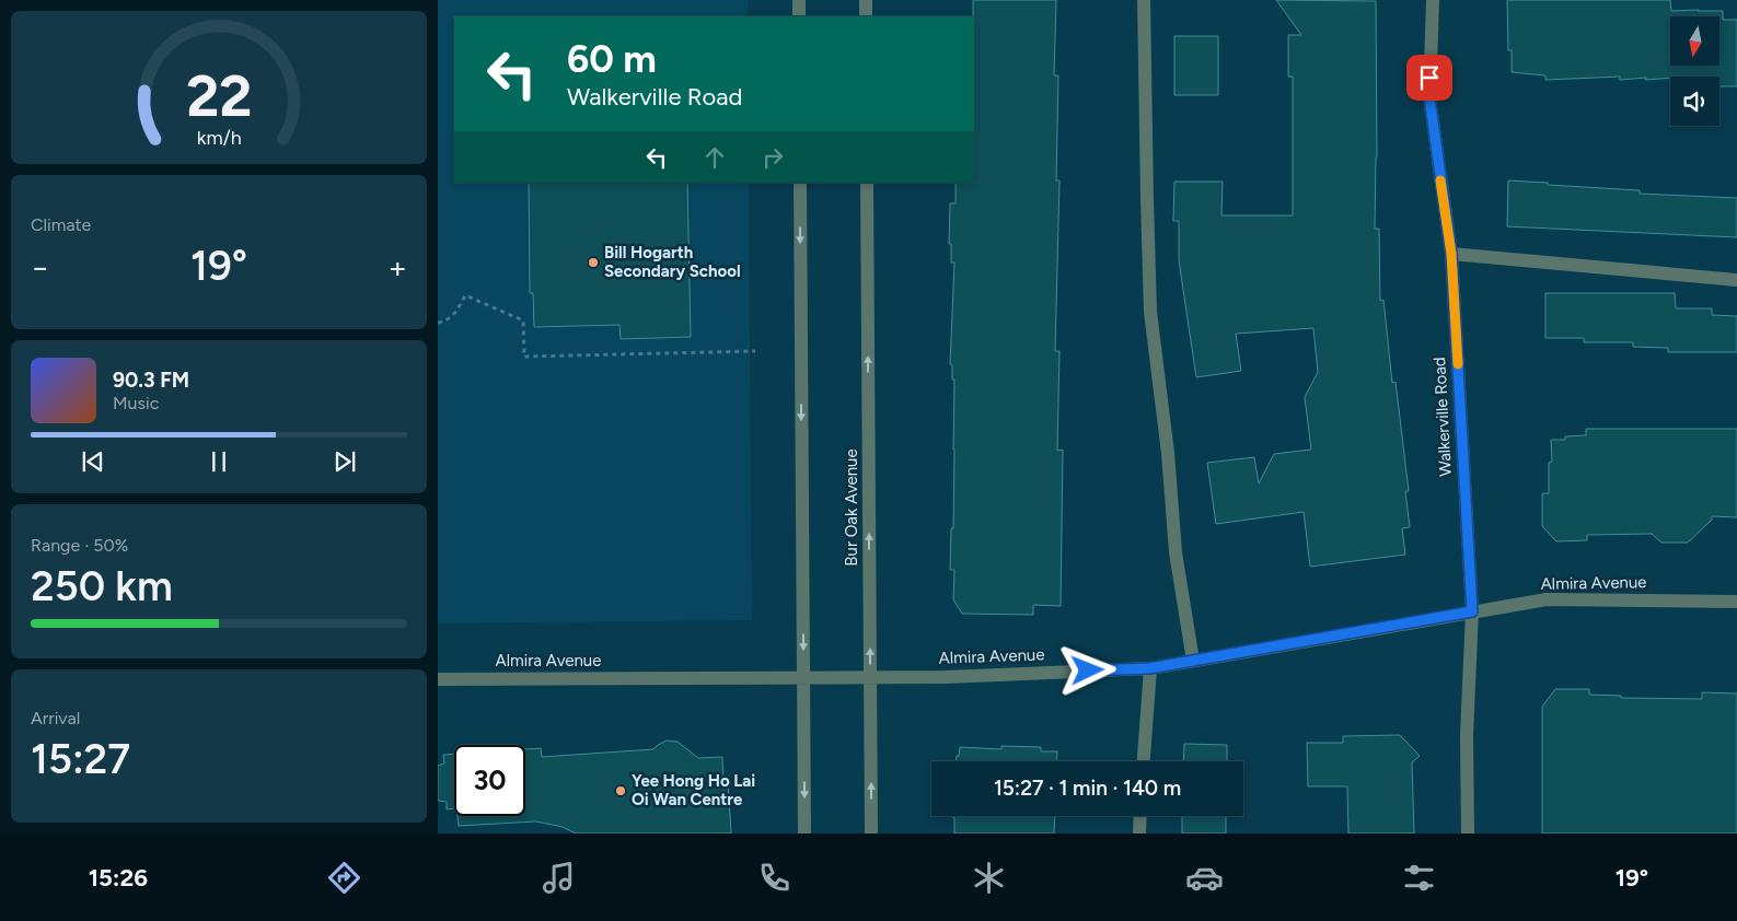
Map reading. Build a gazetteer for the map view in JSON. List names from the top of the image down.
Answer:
{
  "streets": {
    "street": ["Walkerville Road", "Bur Oak Avenue", "Almira Avenue"]
  },
  "crossings": [
    ["Walkerville Road", "Almira Avenue"],
    ["Bur Oak Avenue", "Almira Avenue"]
  ],
  "places": ["Bill Hogarth Secondary School", "Yee Hong Ho Lai Oi Wan Centre"],
  "north": "bottom",
  "page": {
    "turn": ["60 m", "Walkerville Road"],
    "tile": [
      "Climate",
      ["Range · 50%", "250 km"],
      ["Arrival", "15:27"]
    ],
    "heat": ["−", "19°", "+"],
    "song": ["90.3 FM", "Music"],
    "limit": "30",
    "trip": "15:27 · 1 min · 140 m",
    "tabs": ["15:26", "19°"],
    "gauge": ["22", "km/h"]
  }
}
